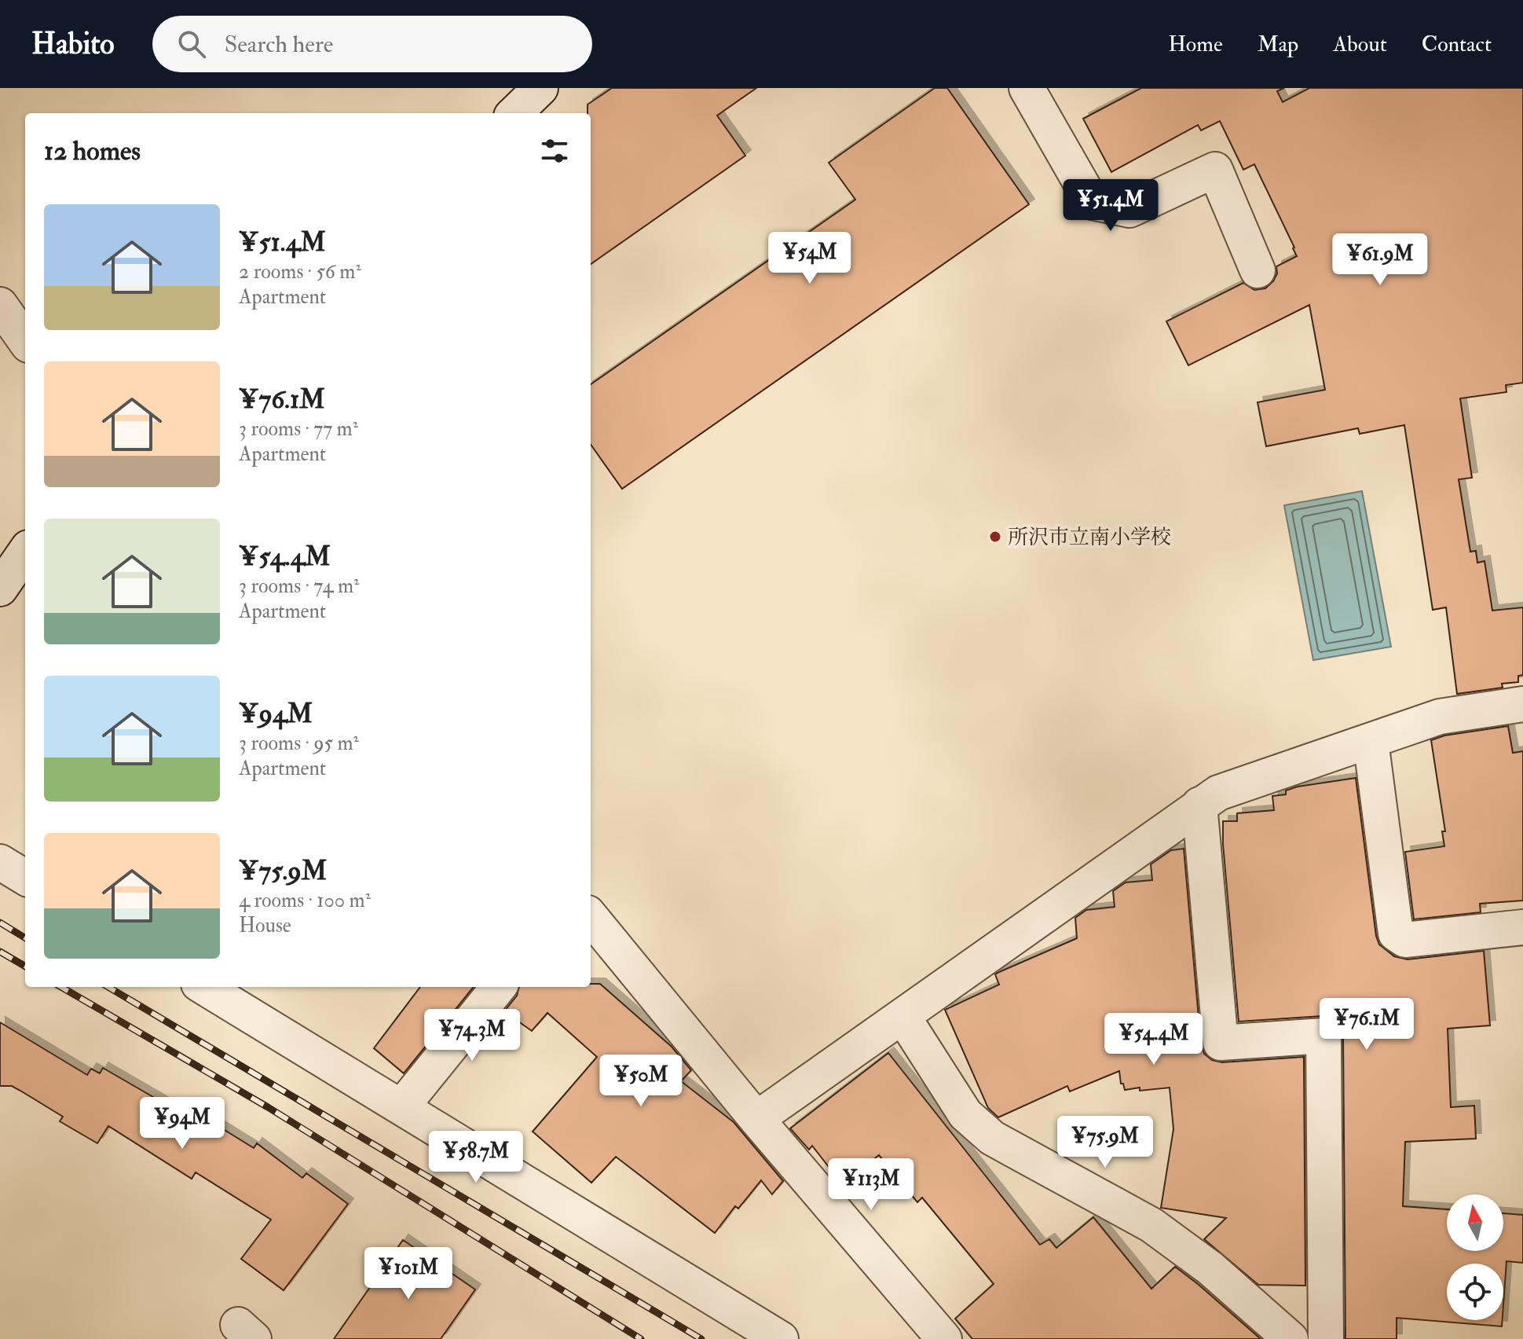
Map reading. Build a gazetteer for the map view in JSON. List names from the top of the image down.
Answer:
{
  "places": ["所沢市立南小学校"],
  "north": "top",
  "page": {
    "header": "Habito",
    "search": "Search here",
    "nav": [
      "Home",
      "Map",
      "About",
      "Contact"
    ],
    "heading": "12 homes",
    "price": [
      "¥51.4M",
      "¥54M",
      "¥61.9M",
      "¥76.1M",
      "¥74.3M",
      "¥54.4M",
      "¥50M",
      "¥94M",
      "¥75.9M",
      "¥58.7M",
      "¥113M",
      "¥101M"
    ],
    "list": [
      {
        "name": "¥51.4M",
        "note": "2 rooms · 56 m² · Apartment"
      },
      {
        "name": "¥76.1M",
        "note": "3 rooms · 77 m² · Apartment"
      },
      {
        "name": "¥54.4M",
        "note": "3 rooms · 74 m² · Apartment"
      },
      {
        "name": "¥94M",
        "note": "3 rooms · 95 m² · Apartment"
      },
      {
        "name": "¥75.9M",
        "note": "4 rooms · 100 m² · House"
      }
    ]
  }
}
